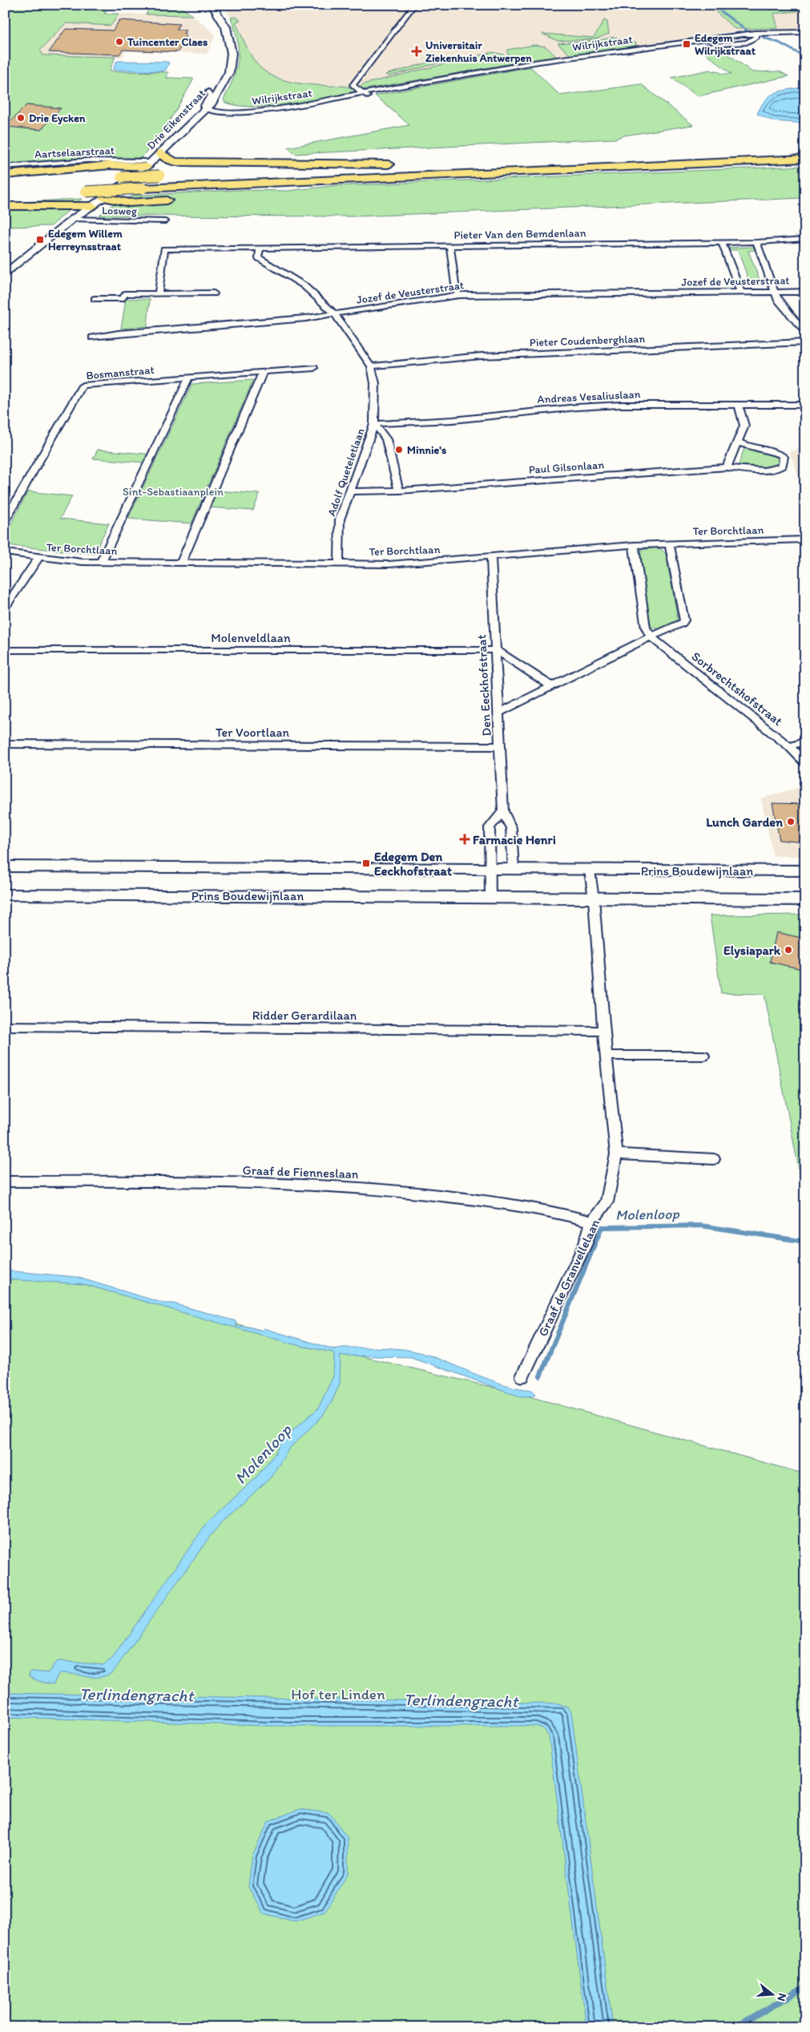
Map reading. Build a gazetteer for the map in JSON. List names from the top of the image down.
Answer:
{
  "streets": {
    "street": [
      "Wilrijkstraat",
      "Drie Eikenstraat",
      "Aartselaarstraat",
      "Losweg",
      "Pieter Van den Bemdenlaan",
      "Jozef de Veusterstraat",
      "Pieter Coudenberghlaan",
      "Bosmanstraat",
      "Andreas Vesaliuslaan",
      "Paul Gilsonlaan",
      "Adolf Queteletlaan",
      "Ter Borchtlaan",
      "Molenveldlaan",
      "Den Eeckhofstraat",
      "Sorbrechtshofstraat",
      "Ter Voortlaan",
      "Prins Boudewijnlaan",
      "Ridder Gerardilaan",
      "Graaf de Fienneslaan",
      "Graaf de Granvellelaan"
    ]
  },
  "crossings": [
    ["Wilrijkstraat", "Drie Eikenstraat"],
    ["Drie Eikenstraat", "Aartselaarstraat"],
    ["Drie Eikenstraat", "Losweg"],
    ["Pieter Van den Bemdenlaan", "Adolf Queteletlaan"],
    ["Jozef de Veusterstraat", "Adolf Queteletlaan"],
    ["Pieter Coudenberghlaan", "Adolf Queteletlaan"],
    ["Andreas Vesaliuslaan", "Adolf Queteletlaan"],
    ["Paul Gilsonlaan", "Adolf Queteletlaan"],
    ["Adolf Queteletlaan", "Ter Borchtlaan"],
    ["Ter Borchtlaan", "Den Eeckhofstraat"],
    ["Molenveldlaan", "Den Eeckhofstraat"],
    ["Den Eeckhofstraat", "Ter Voortlaan"],
    ["Den Eeckhofstraat", "Prins Boudewijnlaan"],
    ["Prins Boudewijnlaan", "Graaf de Granvellelaan"],
    ["Ridder Gerardilaan", "Graaf de Granvellelaan"],
    ["Graaf de Fienneslaan", "Graaf de Granvellelaan"]
  ],
  "water": ["Molenloop", "Terlindengracht"],
  "parks": ["Sint-Sebastiaanplein", "Hof ter Linden"],
  "places": {
    "other": [
      "Tuincenter Claes",
      "Drie Eycken",
      "Minnie's",
      "Lunch Garden",
      "Elysiapark"
    ],
    "transit": ["Edegem Wilrijkstraat", "Edegem Willem Herreynsstraat", "Edegem Den Eeckhofstraat"],
    "health": ["Universitair Ziekenhuis Antwerpen", "Farmacie Henri"]
  },
  "north": "right"
}
